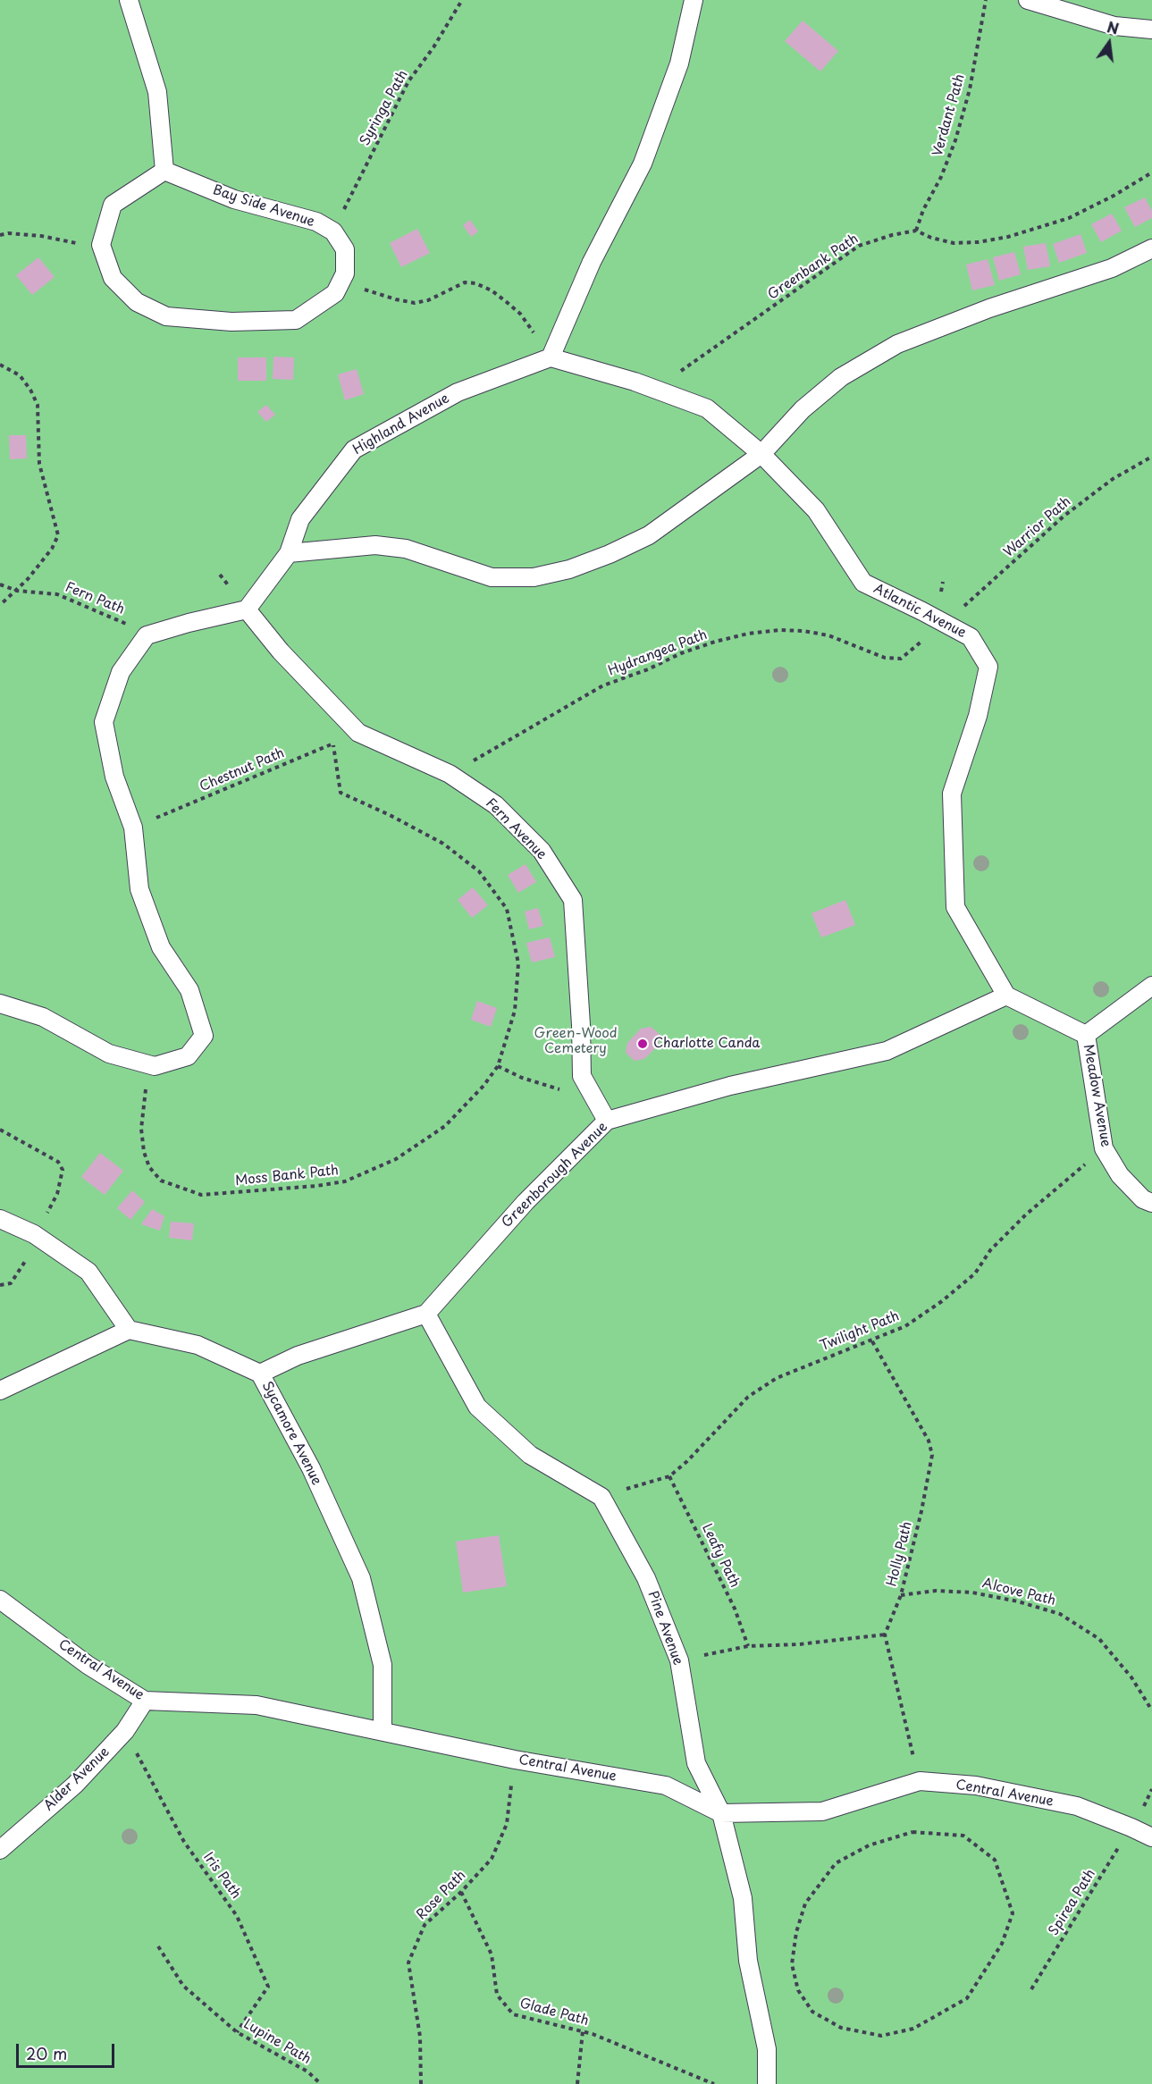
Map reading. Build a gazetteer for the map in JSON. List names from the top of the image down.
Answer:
{
  "streets": {
    "lane": [
      "Bay Side Avenue",
      "Highland Avenue",
      "Atlantic Avenue",
      "Fern Avenue",
      "Meadow Avenue",
      "Greenborough Avenue",
      "Sycamore Avenue",
      "Pine Avenue",
      "Central Avenue",
      "Alder Avenue"
    ],
    "path": [
      "Syringa Path",
      "Verdant Path",
      "Greenbank Path",
      "Warrior Path",
      "Fern Path",
      "Hydrangea Path",
      "Chestnut Path",
      "Moss Bank Path",
      "Twilight Path",
      "Holly Path",
      "Leafy Path",
      "Alcove Path",
      "Iris Path",
      "Rose Path",
      "Spirea Path",
      "Glade Path",
      "Lupine Path"
    ]
  },
  "crossings": [
    ["Syringa Path", "Bay Side Avenue"],
    ["Verdant Path", "Greenbank Path"],
    ["Greenbank Path", "Atlantic Avenue"],
    ["Highland Avenue", "Atlantic Avenue"],
    ["Highland Avenue", "Fern Avenue"],
    ["Warrior Path", "Atlantic Avenue"],
    ["Warrior Path", "Hydrangea Path"],
    ["Atlantic Avenue", "Hydrangea Path"],
    ["Atlantic Avenue", "Greenborough Avenue"],
    ["Hydrangea Path", "Fern Avenue"],
    ["Chestnut Path", "Fern Avenue"],
    ["Chestnut Path", "Moss Bank Path"],
    ["Fern Avenue", "Greenborough Avenue"],
    ["Meadow Avenue", "Twilight Path"],
    ["Twilight Path", "Holly Path"],
    ["Twilight Path", "Leafy Path"],
    ["Twilight Path", "Pine Avenue"],
    ["Sycamore Avenue", "Central Avenue"],
    ["Holly Path", "Alcove Path"],
    ["Pine Avenue", "Central Avenue"],
    ["Central Avenue", "Alder Avenue"],
    ["Central Avenue", "Rose Path"],
    ["Central Avenue", "Spirea Path"],
    ["Alder Avenue", "Iris Path"],
    ["Iris Path", "Lupine Path"],
    ["Rose Path", "Glade Path"]
  ],
  "parks": ["Green-Wood Cemetery"],
  "places": ["Charlotte Canda"],
  "scale_bar": "20 m",
  "north": "top"
}
